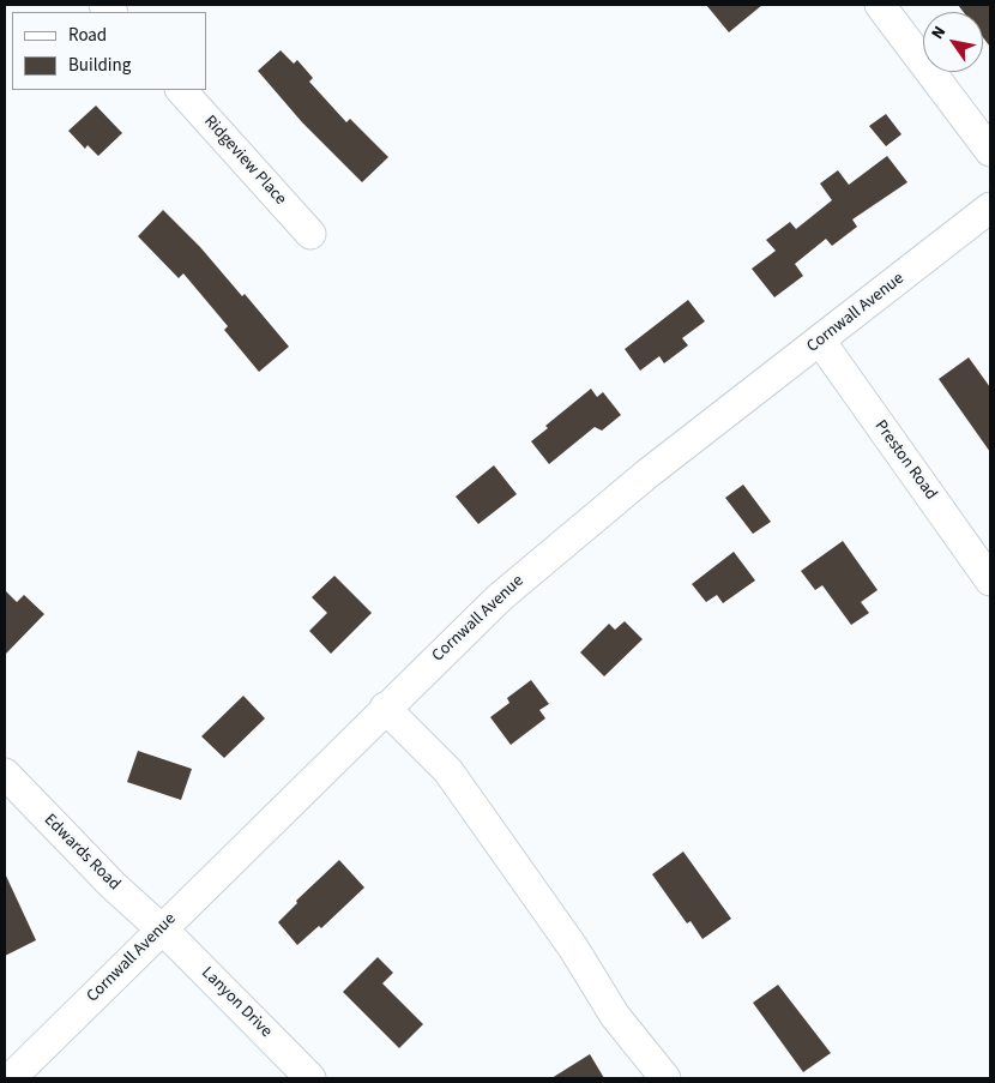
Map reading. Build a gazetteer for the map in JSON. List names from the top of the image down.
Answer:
{
  "streets": {
    "street": [
      "Ridgeview Place",
      "Cornwall Avenue",
      "Preston Road",
      "Edwards Road",
      "Lanyon Drive"
    ]
  },
  "crossings": [
    ["Cornwall Avenue", "Preston Road"],
    ["Cornwall Avenue", "Edwards Road"],
    ["Cornwall Avenue", "Lanyon Drive"],
    ["Edwards Road", "Lanyon Drive"]
  ],
  "legend": ["Road", "Building"],
  "north": "top left"
}
